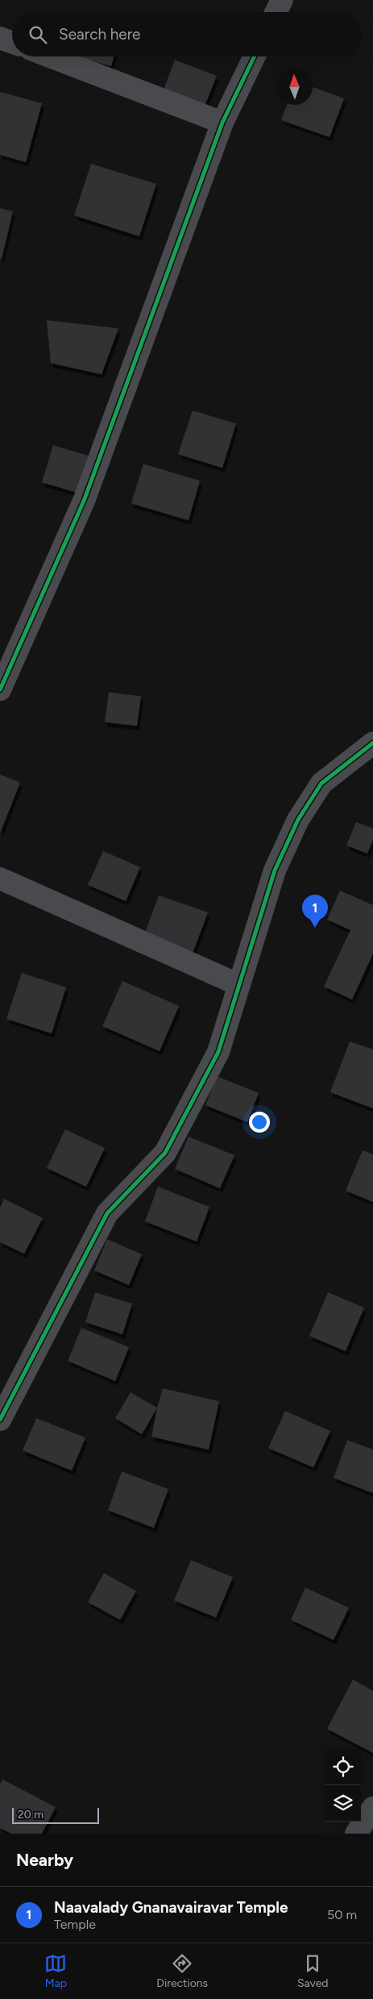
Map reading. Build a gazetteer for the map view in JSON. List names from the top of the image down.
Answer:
{
  "scale_bar": "20 m",
  "north": "top",
  "page": {
    "search": "Search here",
    "pins": "1",
    "scale": "20 m",
    "heading": "Nearby",
    "list": [
      {
        "mark": "1",
        "name": "Naavalady Gnanavairavar Temple",
        "note": "Temple",
        "value": "50 m"
      }
    ],
    "nav": ["Map", "Directions", "Saved"]
  }
}
